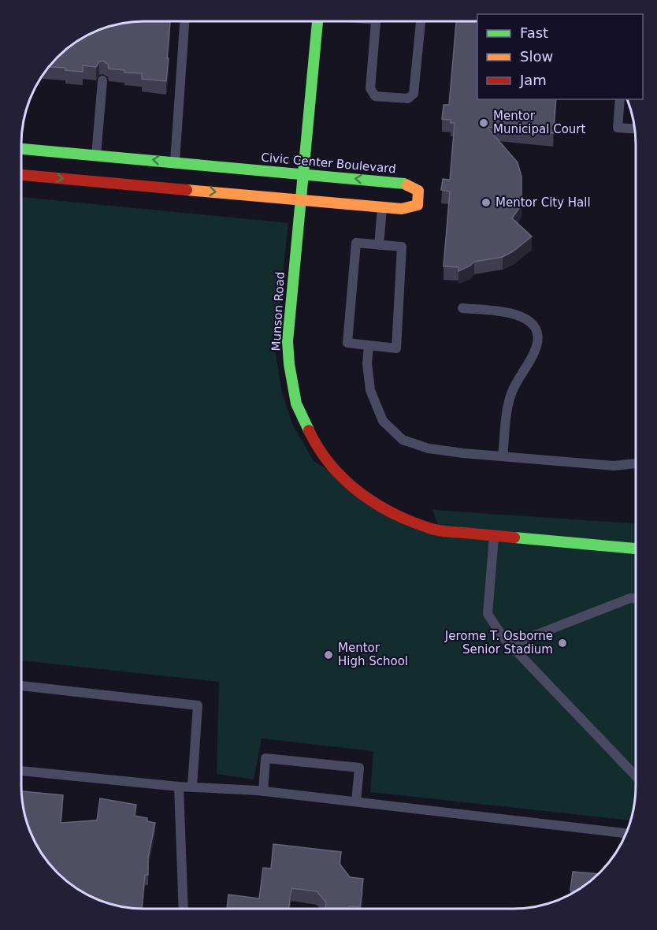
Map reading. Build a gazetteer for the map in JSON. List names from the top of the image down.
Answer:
{
  "streets": {
    "street": ["Civic Center Boulevard", "Munson Road"]
  },
  "crossings": [
    ["Civic Center Boulevard", "Munson Road"]
  ],
  "places": [
    "Mentor Municipal Court",
    "Mentor City Hall",
    "Jerome T. Osborne Senior Stadium",
    "Mentor High School"
  ],
  "legend": ["Fast", "Slow", "Jam"]
}
